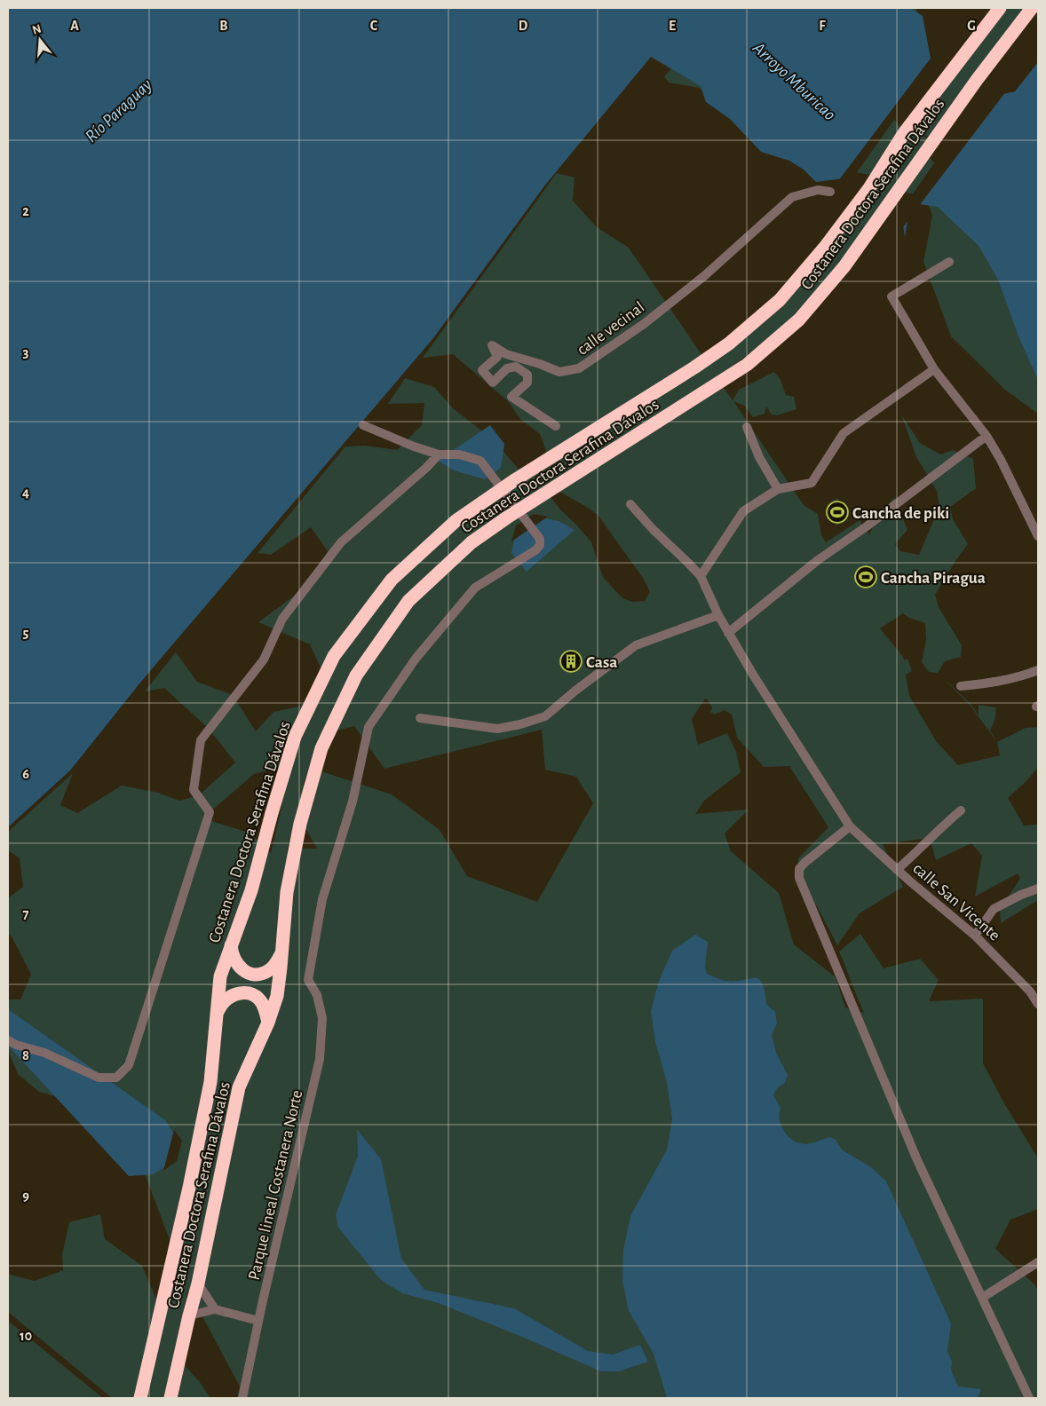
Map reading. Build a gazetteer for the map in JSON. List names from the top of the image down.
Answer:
{
  "streets": {
    "highway": ["Costanera Doctora Serafina Dávalos"],
    "street": ["calle vecinal", "calle San Vicente", "Parque lineal Costanera Norte"]
  },
  "water": ["Arroyo Mburicao", "Río Paraguay"],
  "places": {
    "sports": ["Cancha de piki", "Cancha Piragua"],
    "building": ["Casa"]
  },
  "north": "top",
  "grid": {
    "columns": [
      "A",
      "B",
      "C",
      "D",
      "E",
      "F",
      "G"
    ],
    "rows": [
      "2",
      "3",
      "4",
      "5",
      "6",
      "7",
      "8",
      "9",
      "10"
    ]
  }
}
